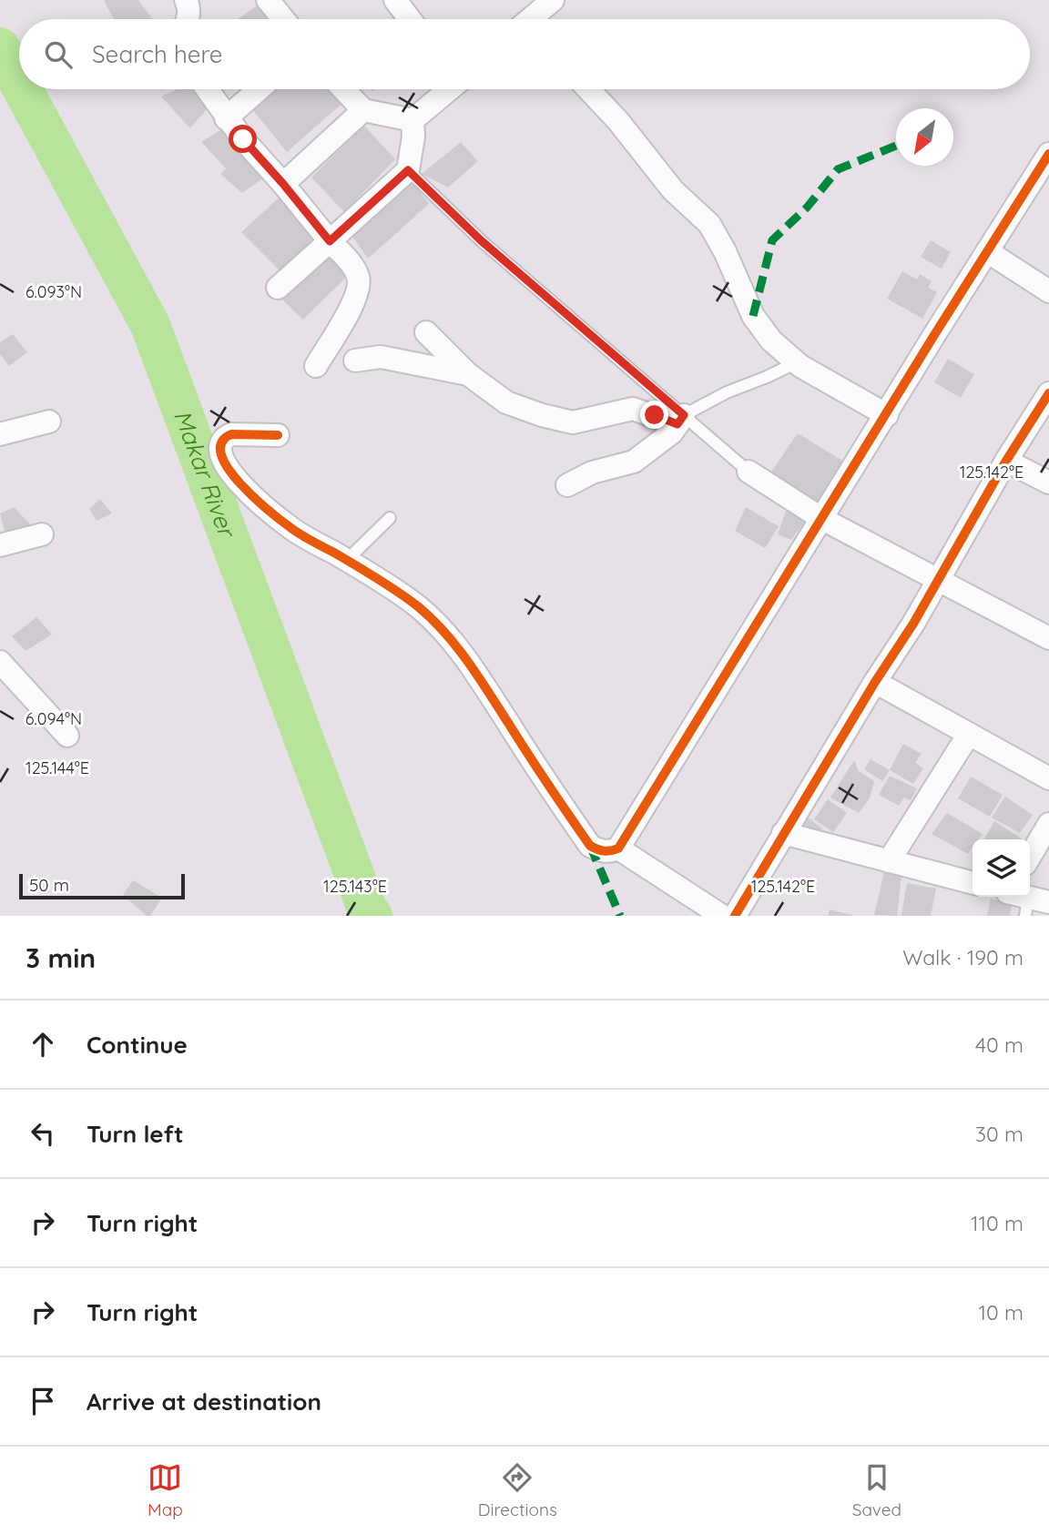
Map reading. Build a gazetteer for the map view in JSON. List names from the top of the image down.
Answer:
{
  "water": ["Makar River"],
  "scale_bar": "50 m",
  "north": "bottom left",
  "page": {
    "search": "Search here",
    "scale": "50 m",
    "heading": ["3 min", "Walk · 190 m"],
    "list": [
      ["Continue", "40 m"],
      ["Turn left", "30 m"],
      ["Turn right", "110 m"],
      ["Turn right", "10 m"],
      "Arrive at destination"
    ],
    "nav": ["Map", "Directions", "Saved"]
  },
  "coordinates": [
    "6.093°N",
    "125.142°E",
    "6.094°N",
    "125.144°E",
    "125.143°E"
  ]
}
